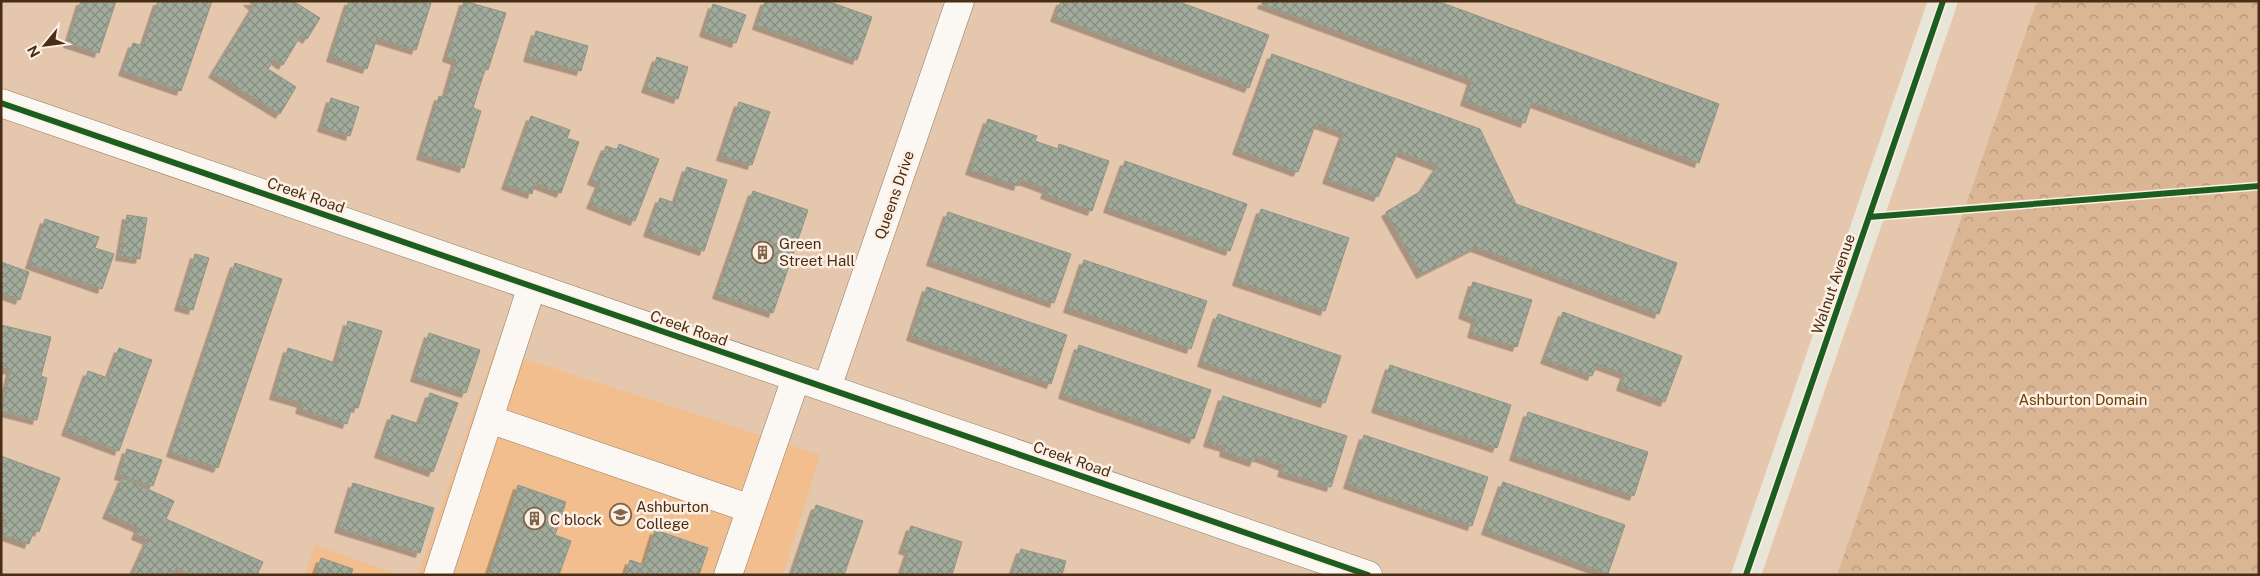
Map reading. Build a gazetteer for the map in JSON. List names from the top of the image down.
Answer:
{
  "streets": {
    "main road": ["Walnut Avenue"],
    "street": ["Creek Road", "Queens Drive"]
  },
  "crossings": [
    ["Creek Road", "Queens Drive"]
  ],
  "parks": ["Ashburton Domain"],
  "places": {
    "building": ["Green Street Hall", "C block"],
    "school or university": ["Ashburton College"]
  },
  "north": "bottom left"
}
